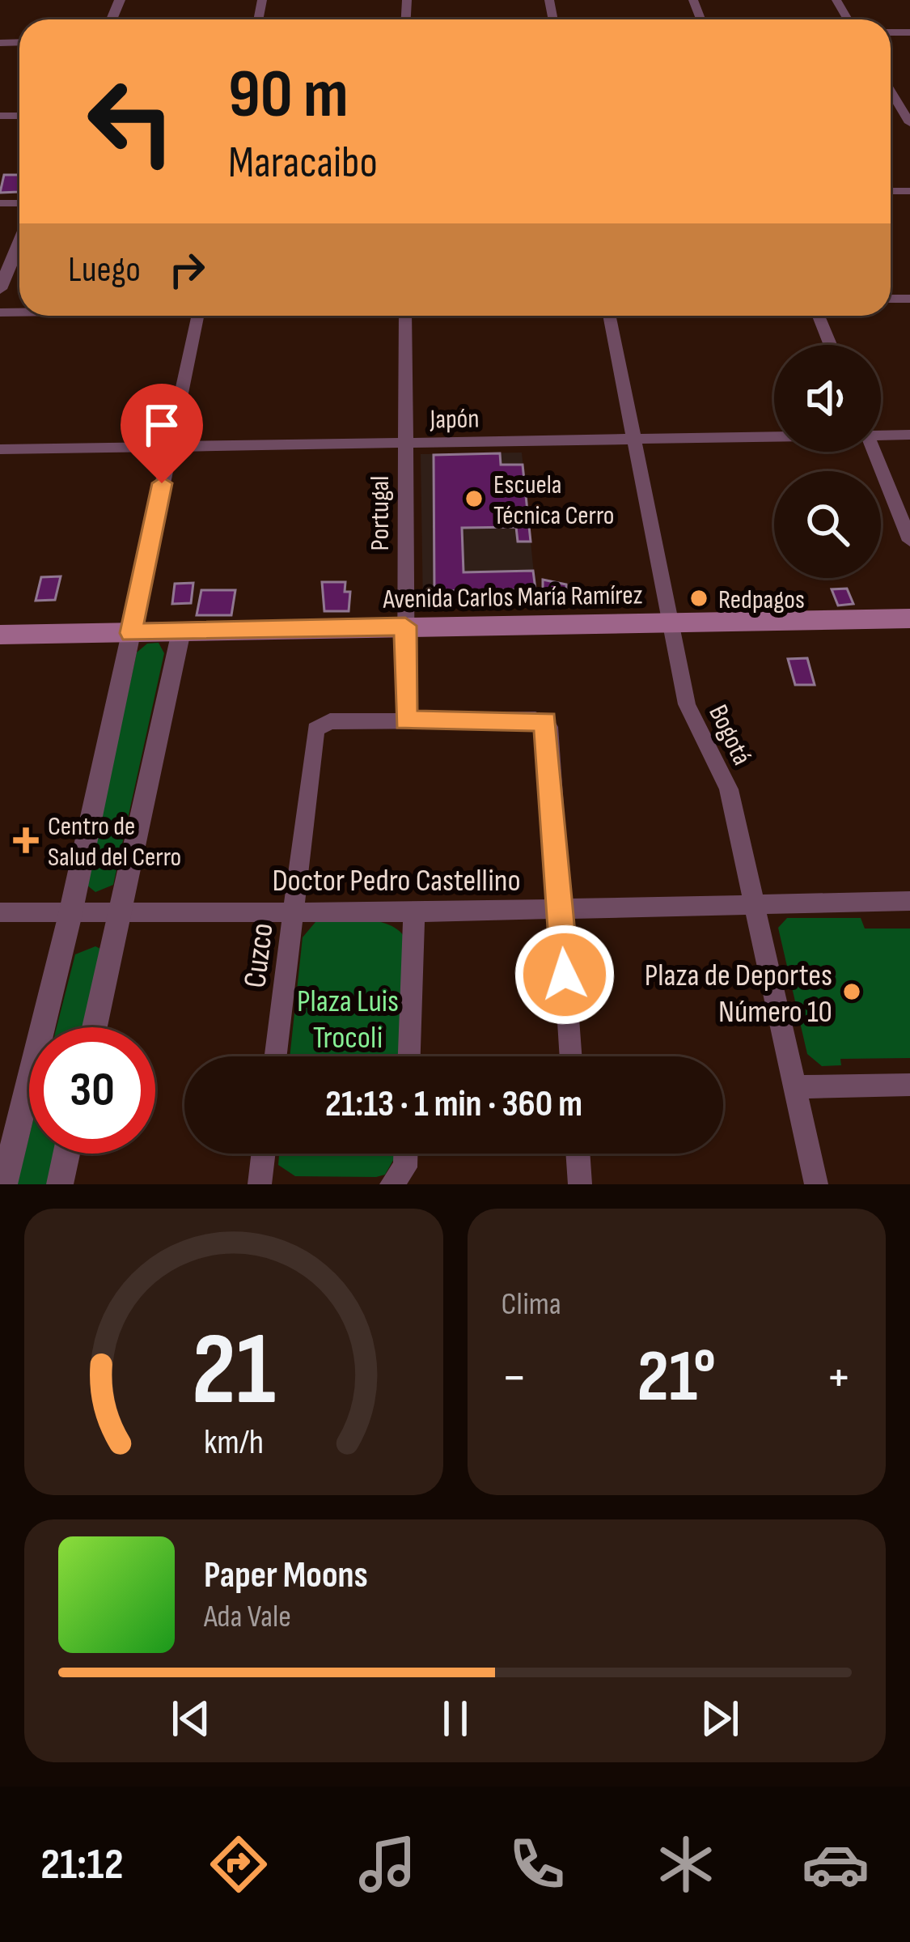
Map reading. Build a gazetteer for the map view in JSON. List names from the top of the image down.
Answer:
{
  "streets": {
    "main road": ["Avenida Carlos María Ramírez"],
    "street": [
      "Japón",
      "Portugal",
      "Bogotá",
      "Doctor Pedro Castellino",
      "Cuzco"
    ]
  },
  "crossings": [
    ["Japón", "Portugal"],
    ["Japón", "Bogotá"],
    ["Portugal", "Avenida Carlos María Ramírez"],
    ["Portugal", "Cuzco"],
    ["Avenida Carlos María Ramírez", "Bogotá"],
    ["Bogotá", "Doctor Pedro Castellino"],
    ["Doctor Pedro Castellino", "Cuzco"]
  ],
  "parks": ["Plaza Luis Trocoli"],
  "places": {
    "other": ["Escuela Técnica Cerro", "Redpagos", "Plaza de Deportes Número 10"],
    "health": ["Centro de Salud del Cerro"]
  },
  "page": {
    "turn": ["90 m", "Maracaibo"],
    "then": "Luego",
    "limit": "30",
    "trip": "21:13 · 1 min · 360 m",
    "tile": "Clima",
    "heat": ["−", "21°", "+"],
    "song": ["Paper Moons", "Ada Vale"],
    "tabs": "21:12",
    "gauge": ["21", "km/h"]
  }
}
